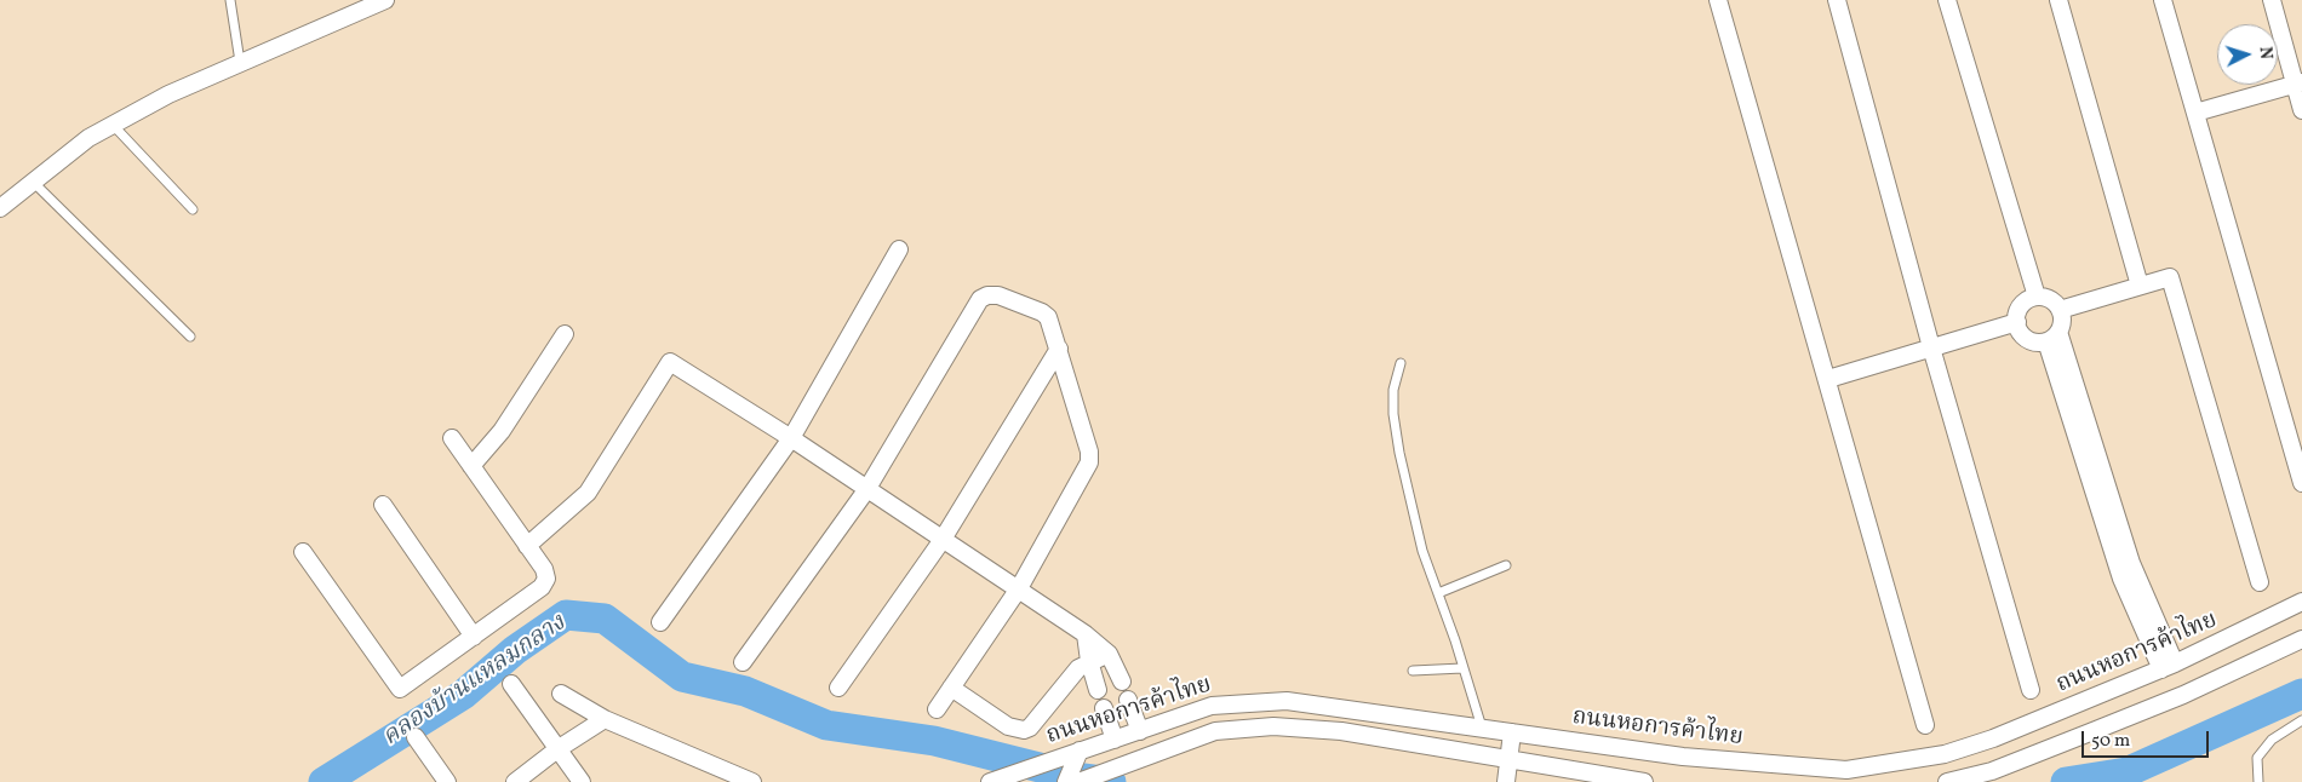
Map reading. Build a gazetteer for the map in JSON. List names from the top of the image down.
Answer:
{
  "streets": {
    "street": ["ถนนหอการค้าไทย"]
  },
  "water": ["คลองบ้านแหลมกลาง"],
  "scale_bar": "50 m",
  "north": "right"
}
